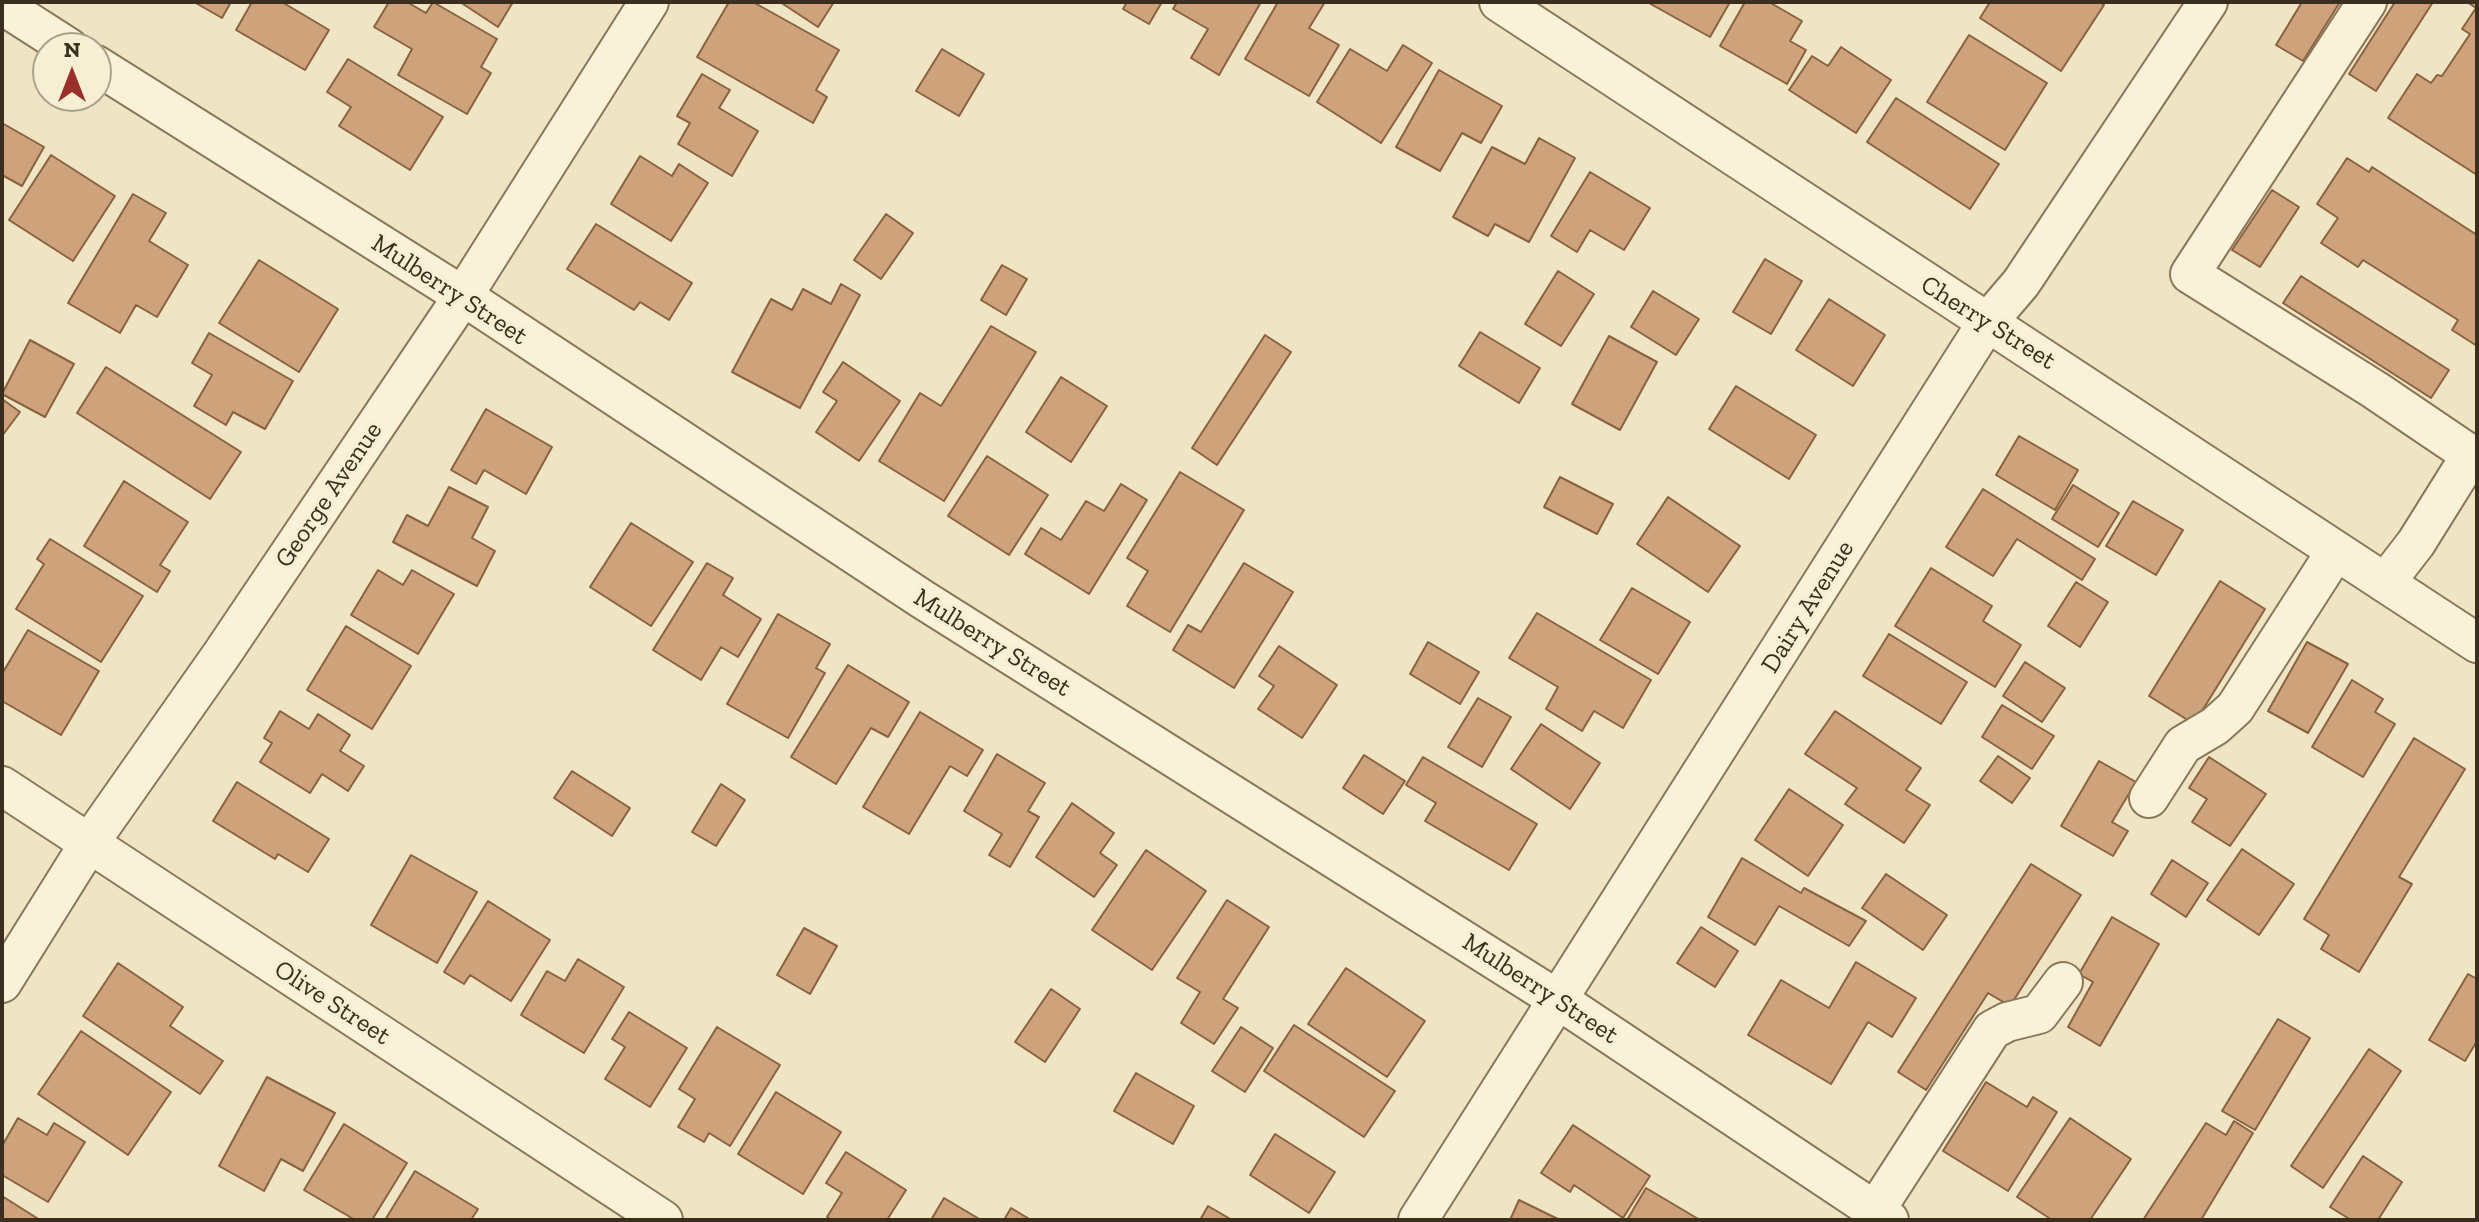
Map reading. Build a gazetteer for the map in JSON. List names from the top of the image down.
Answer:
{
  "streets": {
    "street": [
      "Mulberry Street",
      "Cherry Street",
      "George Avenue",
      "Dairy Avenue",
      "Olive Street"
    ]
  },
  "crossings": [
    ["Mulberry Street", "George Avenue"],
    ["Mulberry Street", "Dairy Avenue"],
    ["Cherry Street", "Dairy Avenue"],
    ["George Avenue", "Olive Street"]
  ],
  "north": "top"
}
